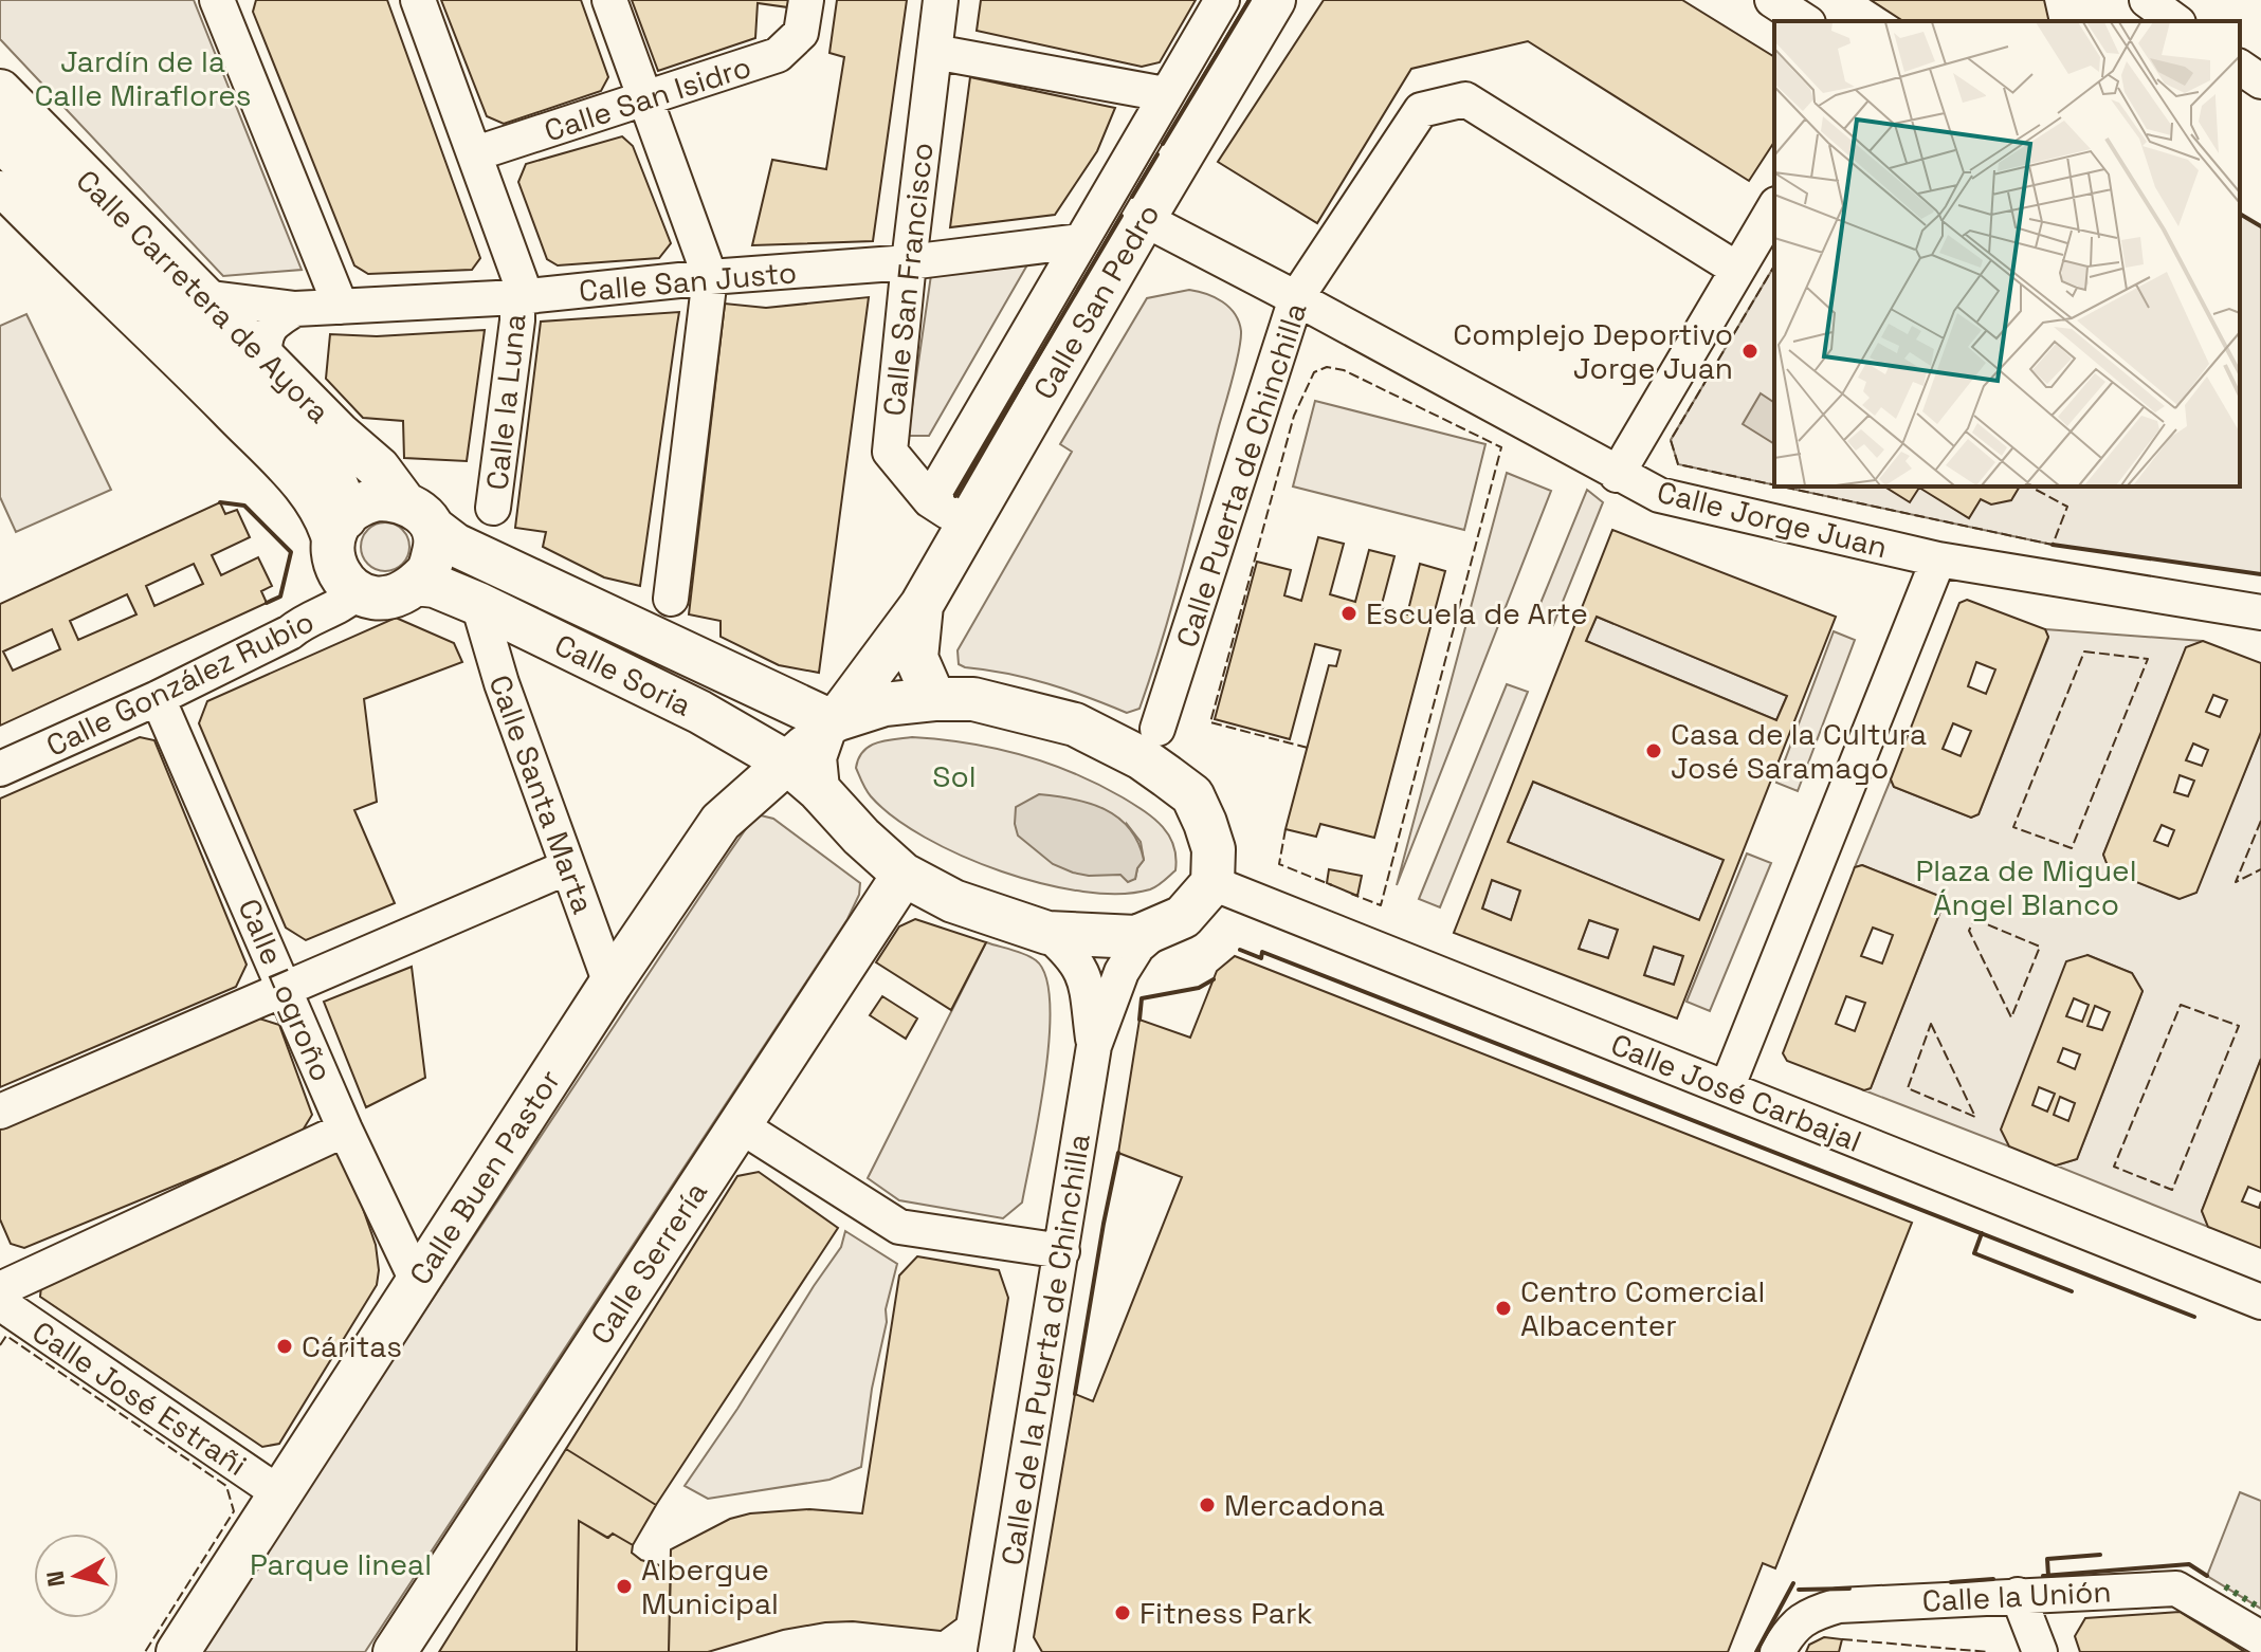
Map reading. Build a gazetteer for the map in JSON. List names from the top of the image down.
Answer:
{
  "streets": {
    "main road": [
      "Calle Carretera de Ayora",
      "Calle San Pedro",
      "Calle Soria",
      "Calle Buen Pastor",
      "Calle Serrería"
    ],
    "street": [
      "Calle San Isidro",
      "Calle San Francisco",
      "Calle San Justo",
      "Calle la Luna",
      "Calle Puerta de Chinchilla",
      "Calle Jorge Juan",
      "Calle González Rubio",
      "Calle Santa Marta",
      "Calle Logroño",
      "Calle José Carbajal",
      "Calle de la Puerta de Chinchilla",
      "Calle José Estrañi",
      "Calle la Unión"
    ]
  },
  "crossings": [
    ["Calle San Francisco", "Calle San Justo"],
    ["Calle San Francisco", "Calle San Pedro"],
    ["Calle San Justo", "Calle Carretera de Ayora"],
    ["Calle San Justo", "Calle San Pedro"],
    ["Calle San Justo", "Calle la Luna"],
    ["Calle Carretera de Ayora", "Calle Soria"],
    ["Calle Carretera de Ayora", "Calle González Rubio"],
    ["Calle San Pedro", "Calle Jorge Juan"],
    ["Calle San Pedro", "Calle Soria"],
    ["Calle San Pedro", "Calle Buen Pastor"],
    ["Calle Puerta de Chinchilla", "Calle Jorge Juan"],
    ["Calle Soria", "Calle González Rubio"],
    ["Calle Soria", "Calle Santa Marta"],
    ["Calle Soria", "Calle José Carbajal"],
    ["Calle Soria", "Calle Buen Pastor"],
    ["Calle Soria", "Calle Serrería"],
    ["Calle Soria", "Calle de la Puerta de Chinchilla"],
    ["Calle González Rubio", "Calle Logroño"],
    ["Calle Santa Marta", "Calle Buen Pastor"],
    ["Calle Logroño", "Calle Buen Pastor"],
    ["Calle Buen Pastor", "Calle José Estrañi"]
  ],
  "parks": [
    "Jardín de la Calle Miraflores",
    "Sol",
    "Plaza de Miguel Ángel Blanco",
    "Parque lineal"
  ],
  "places": [
    "Complejo Deportivo Jorge Juan",
    "Escuela de Arte",
    "Casa de la Cultura José Saramago",
    "Centro Comercial Albacenter",
    "Cáritas",
    "Mercadona",
    "Albergue Municipal",
    "Fitness Park"
  ],
  "north": "left"
}
